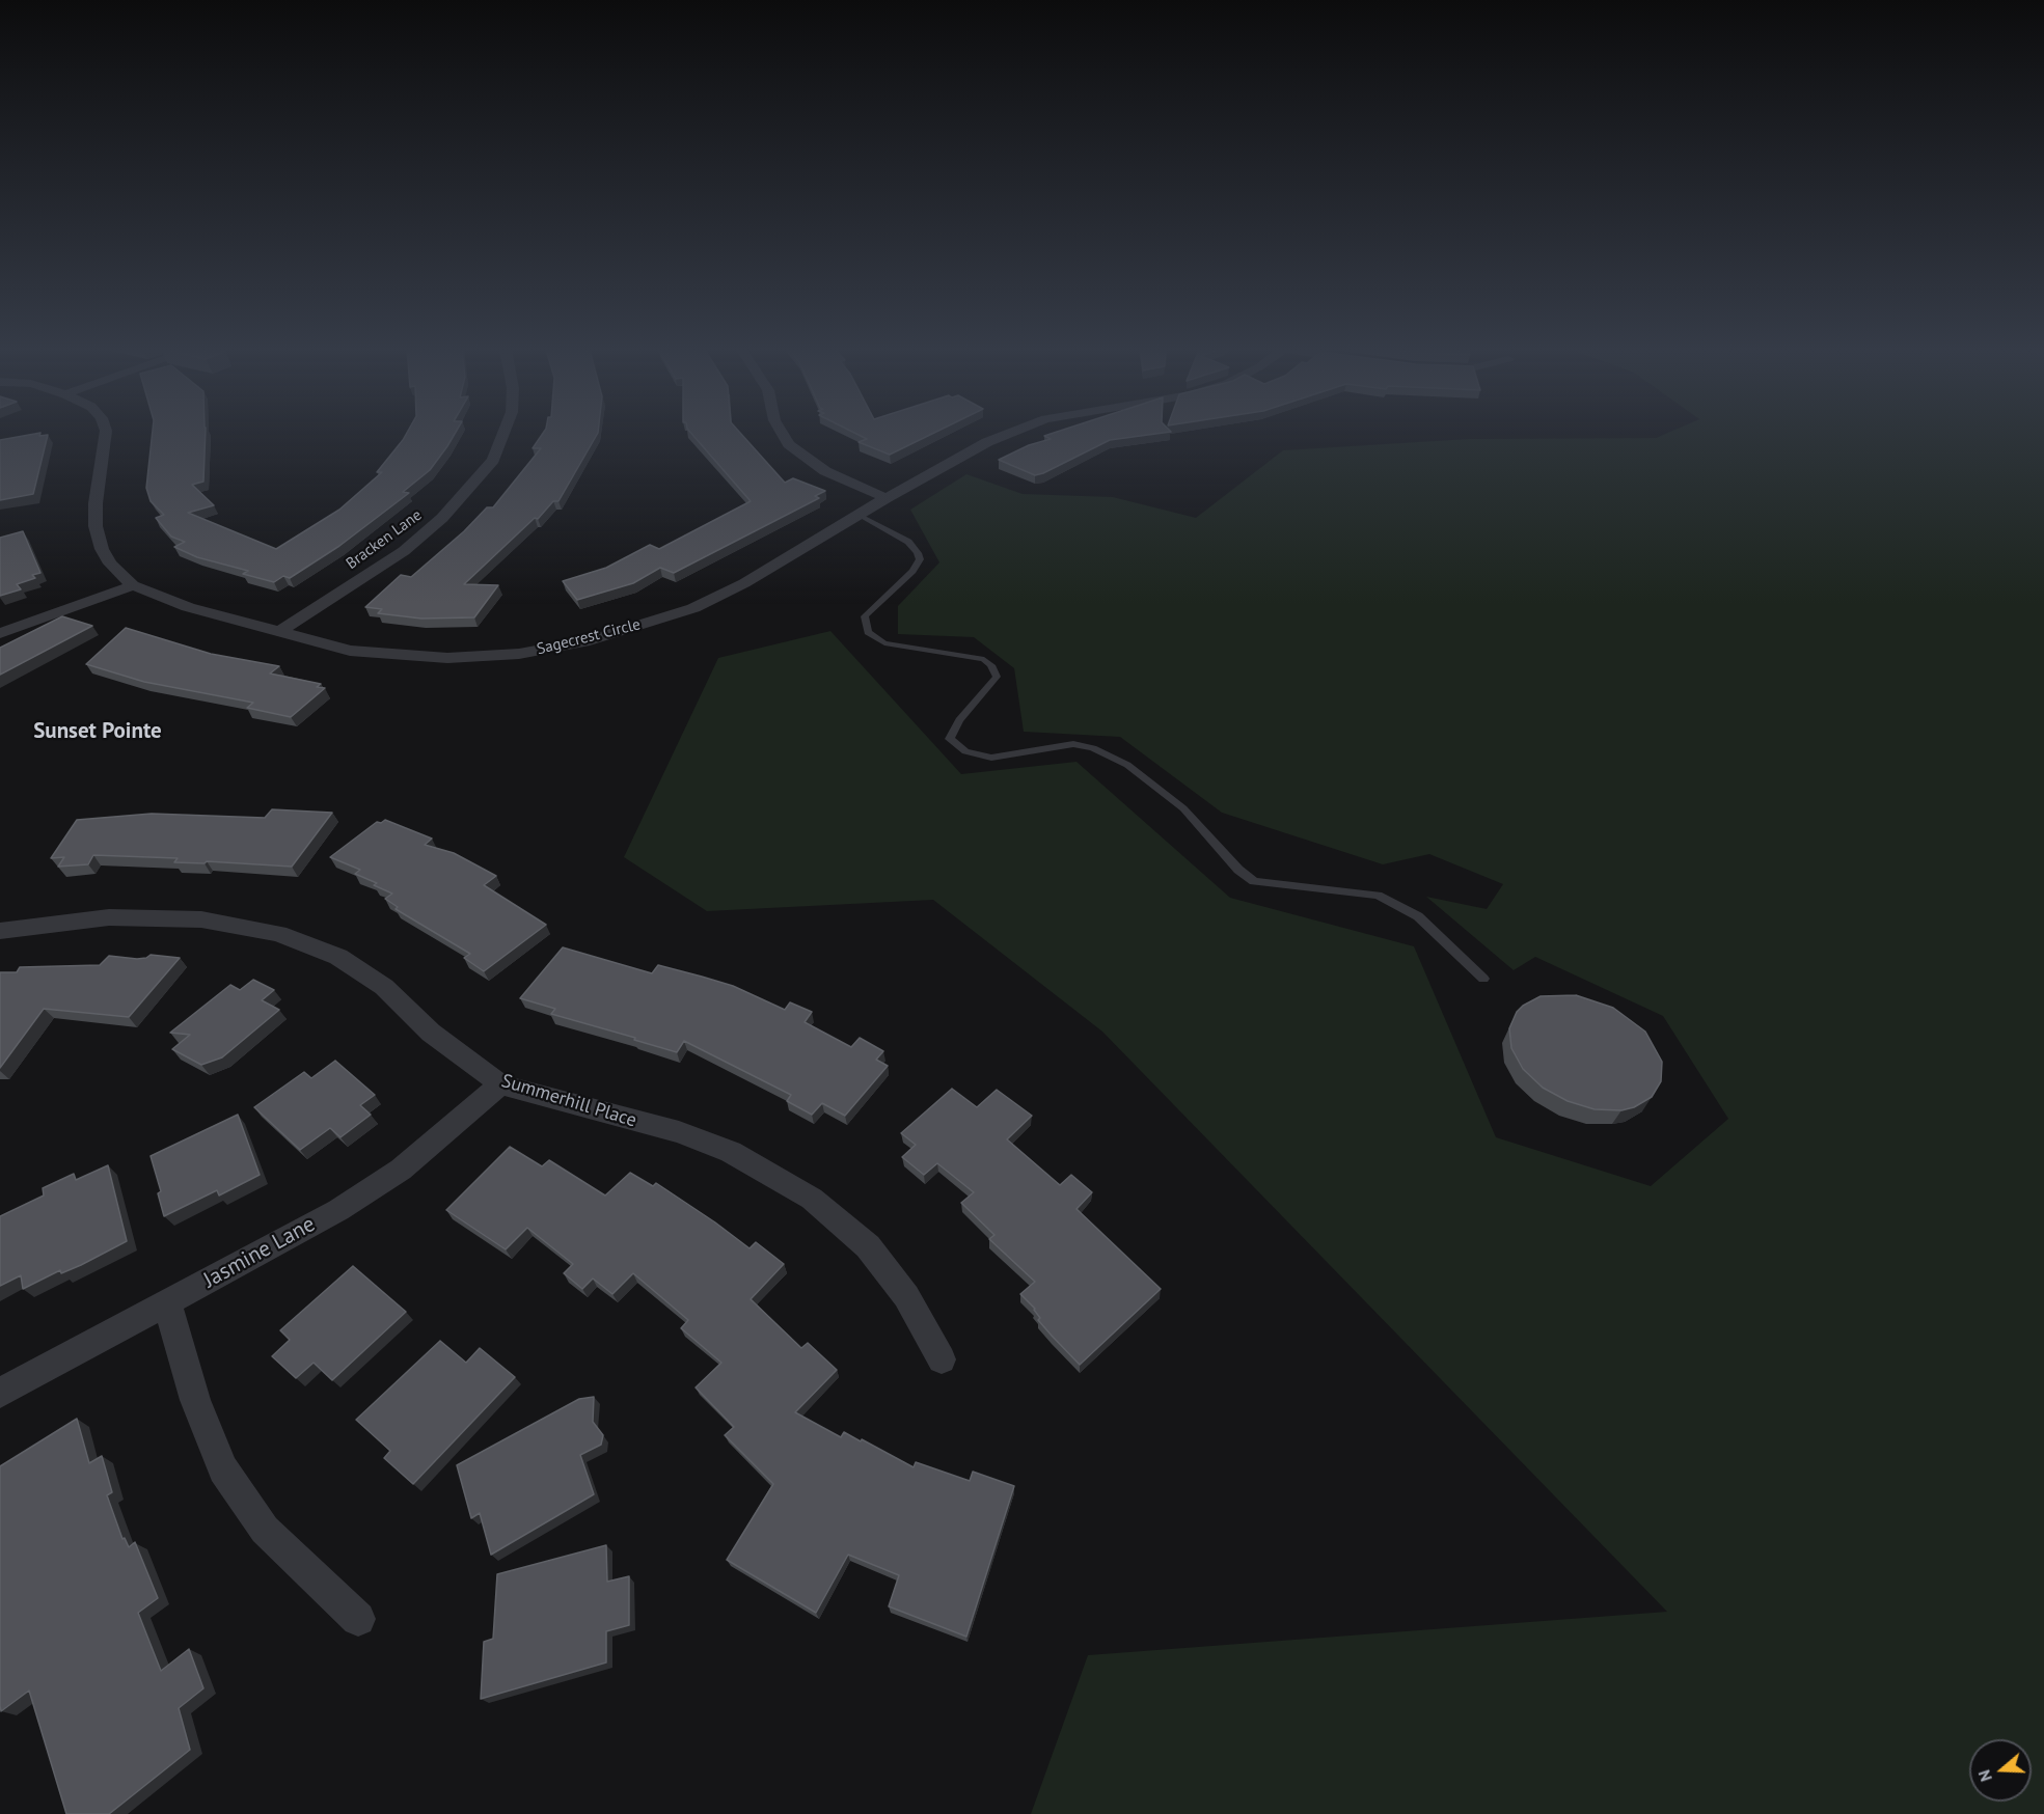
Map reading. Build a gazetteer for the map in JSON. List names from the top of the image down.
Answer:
{
  "streets": {
    "street": [
      "Bracken Lane",
      "Sagecrest Circle",
      "Summerhill Place",
      "Jasmine Lane"
    ]
  },
  "crossings": [
    ["Bracken Lane", "Sagecrest Circle"],
    ["Summerhill Place", "Jasmine Lane"]
  ],
  "districts": ["Sunset Pointe"],
  "north": "left"
}
